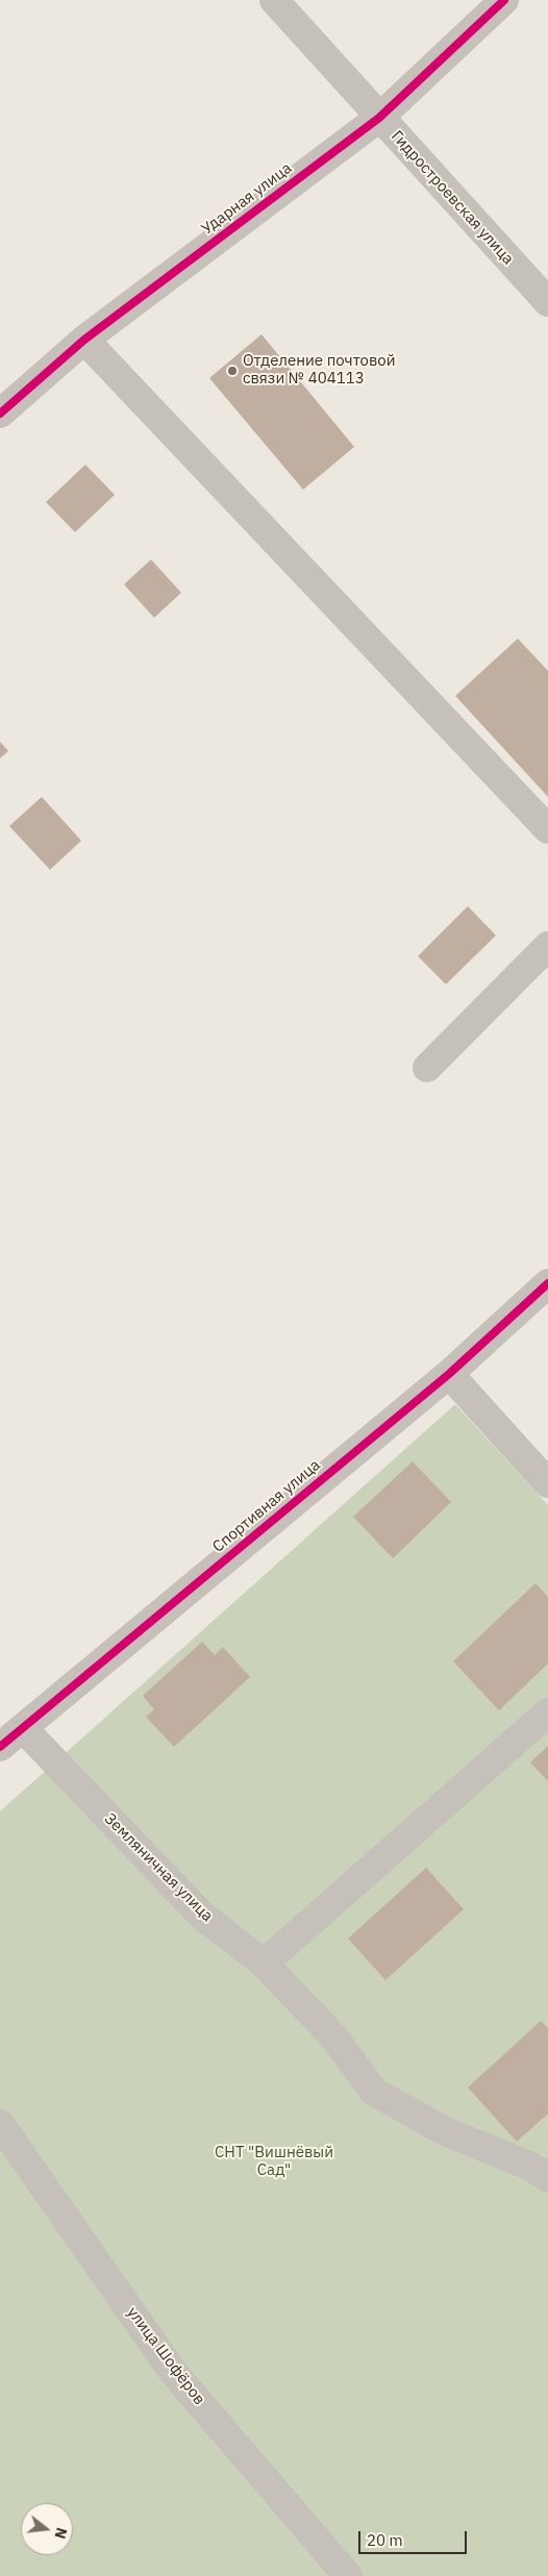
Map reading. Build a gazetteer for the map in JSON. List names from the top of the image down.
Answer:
{
  "streets": {
    "street": [
      "Гидростроевская улица",
      "Ударная улица",
      "Спортивная улица",
      "Земляничная улица",
      "улица Шофёров"
    ]
  },
  "crossings": [
    ["Гидростроевская улица", "Ударная улица"],
    ["Спортивная улица", "Земляничная улица"]
  ],
  "parks": ["СНТ \"Вишнёвый Сад\""],
  "places": ["Отделение почтовой связи № 404113"],
  "scale_bar": "20 m",
  "north": "right"
}
